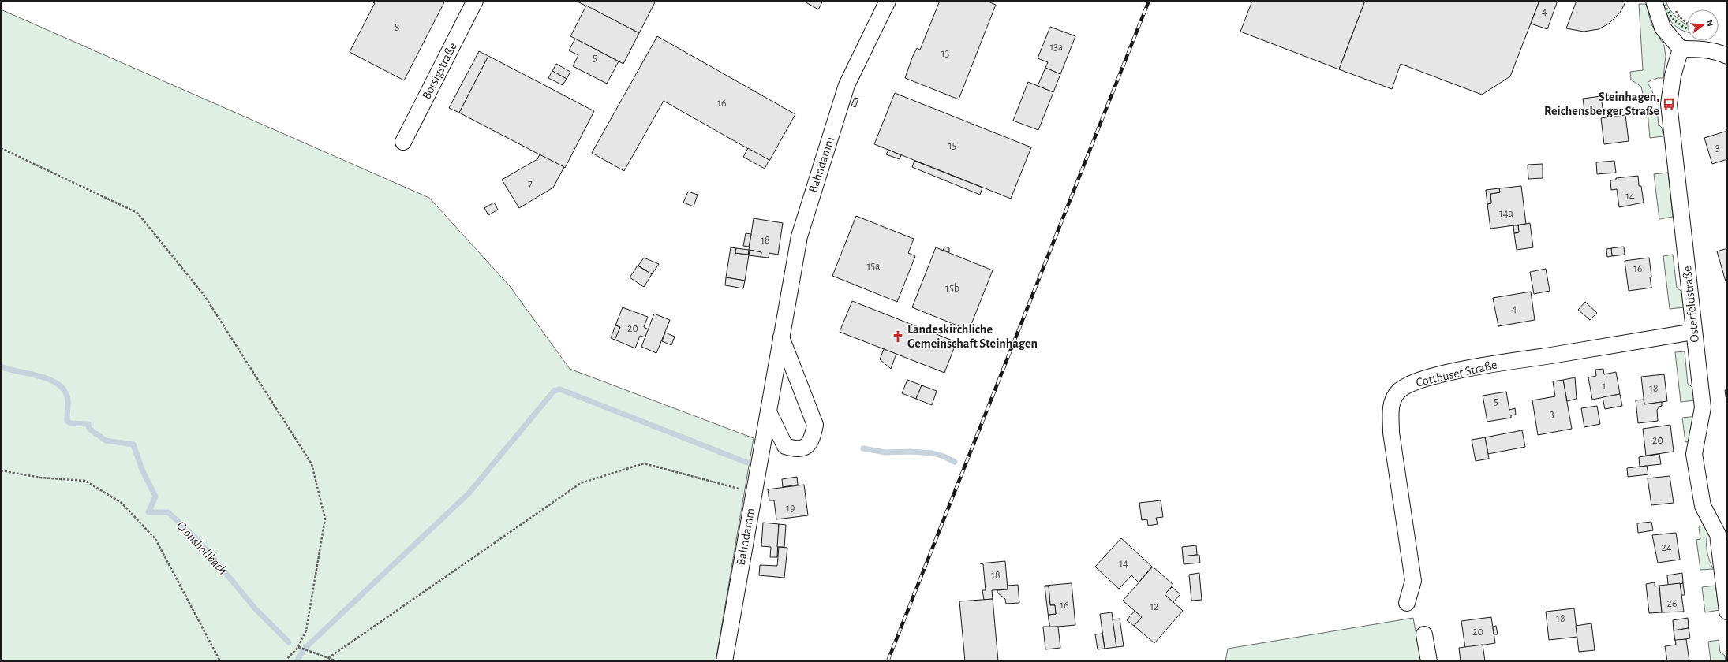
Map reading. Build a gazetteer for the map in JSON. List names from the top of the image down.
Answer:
{
  "streets": {
    "street": [
      "Borsigstraße",
      "Bahndamm",
      "Osterfeldstraße",
      "Cottbuser Straße"
    ]
  },
  "crossings": [
    ["Osterfeldstraße", "Cottbuser Straße"]
  ],
  "water": ["Cronshollbach"],
  "places": {
    "bus stop": ["Steinhagen, Reichensberger Straße"],
    "church": ["Landeskirchliche Gemeinschaft Steinhagen"]
  },
  "house_numbers": [
    "4",
    "8",
    "13a",
    "13",
    "5",
    "16",
    "15",
    "3",
    "7",
    "14",
    "14a",
    "18",
    "15a",
    "16",
    "15b",
    "4",
    "20",
    "1",
    "18",
    "5",
    "3",
    "20",
    "19",
    "24",
    "14",
    "18",
    "26",
    "16",
    "12",
    "18",
    "20"
  ],
  "north": "right"
}
